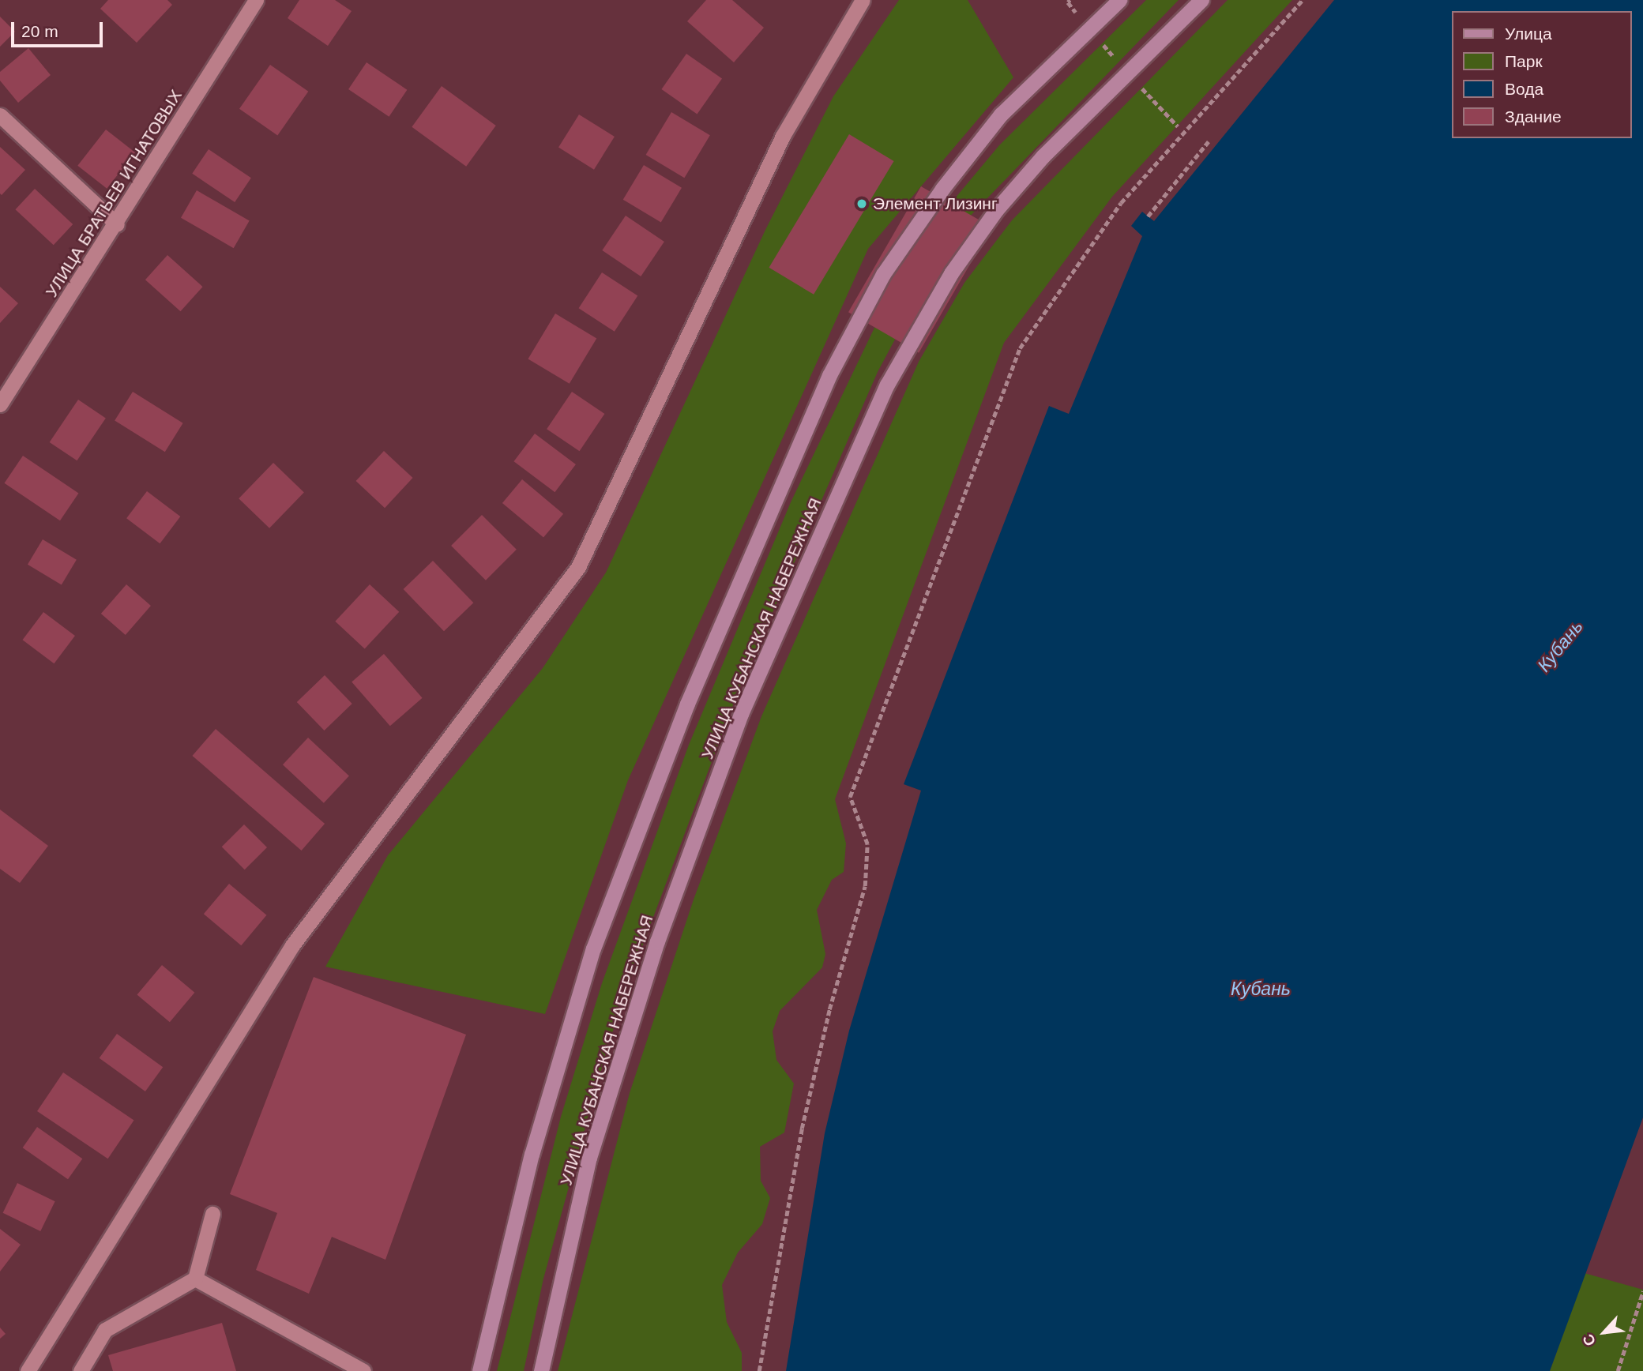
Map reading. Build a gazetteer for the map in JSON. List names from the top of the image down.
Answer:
{
  "streets": {
    "main road": ["УЛИЦА КУБАНСКАЯ НАБЕРЕЖНАЯ"],
    "street": ["УЛИЦА БРАТЬЕВ ИГНАТОВЫХ"]
  },
  "water": ["Кубань"],
  "places": ["Элемент Лизинг"],
  "legend": [
    "Улица",
    "Парк",
    "Вода",
    "Здание"
  ],
  "scale_bar": "20 m",
  "north": "bottom left"
}
